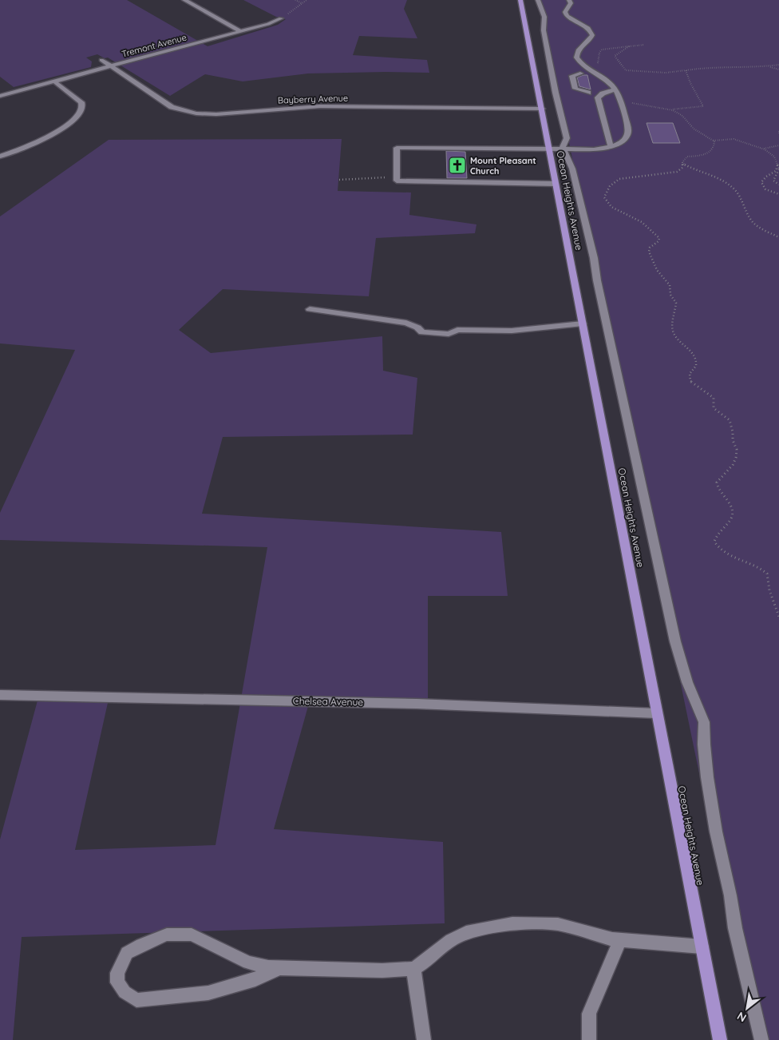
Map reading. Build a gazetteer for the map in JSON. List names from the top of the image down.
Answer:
{
  "streets": {
    "main road": ["Ocean Heights Avenue"],
    "street": ["Tremont Avenue", "Bayberry Avenue", "Chelsea Avenue"]
  },
  "crossings": [
    ["Tremont Avenue", "Bayberry Avenue"],
    ["Bayberry Avenue", "Ocean Heights Avenue"],
    ["Ocean Heights Avenue", "Chelsea Avenue"]
  ],
  "places": {
    "church": ["Mount Pleasant Church"]
  },
  "north": "bottom left"
}
